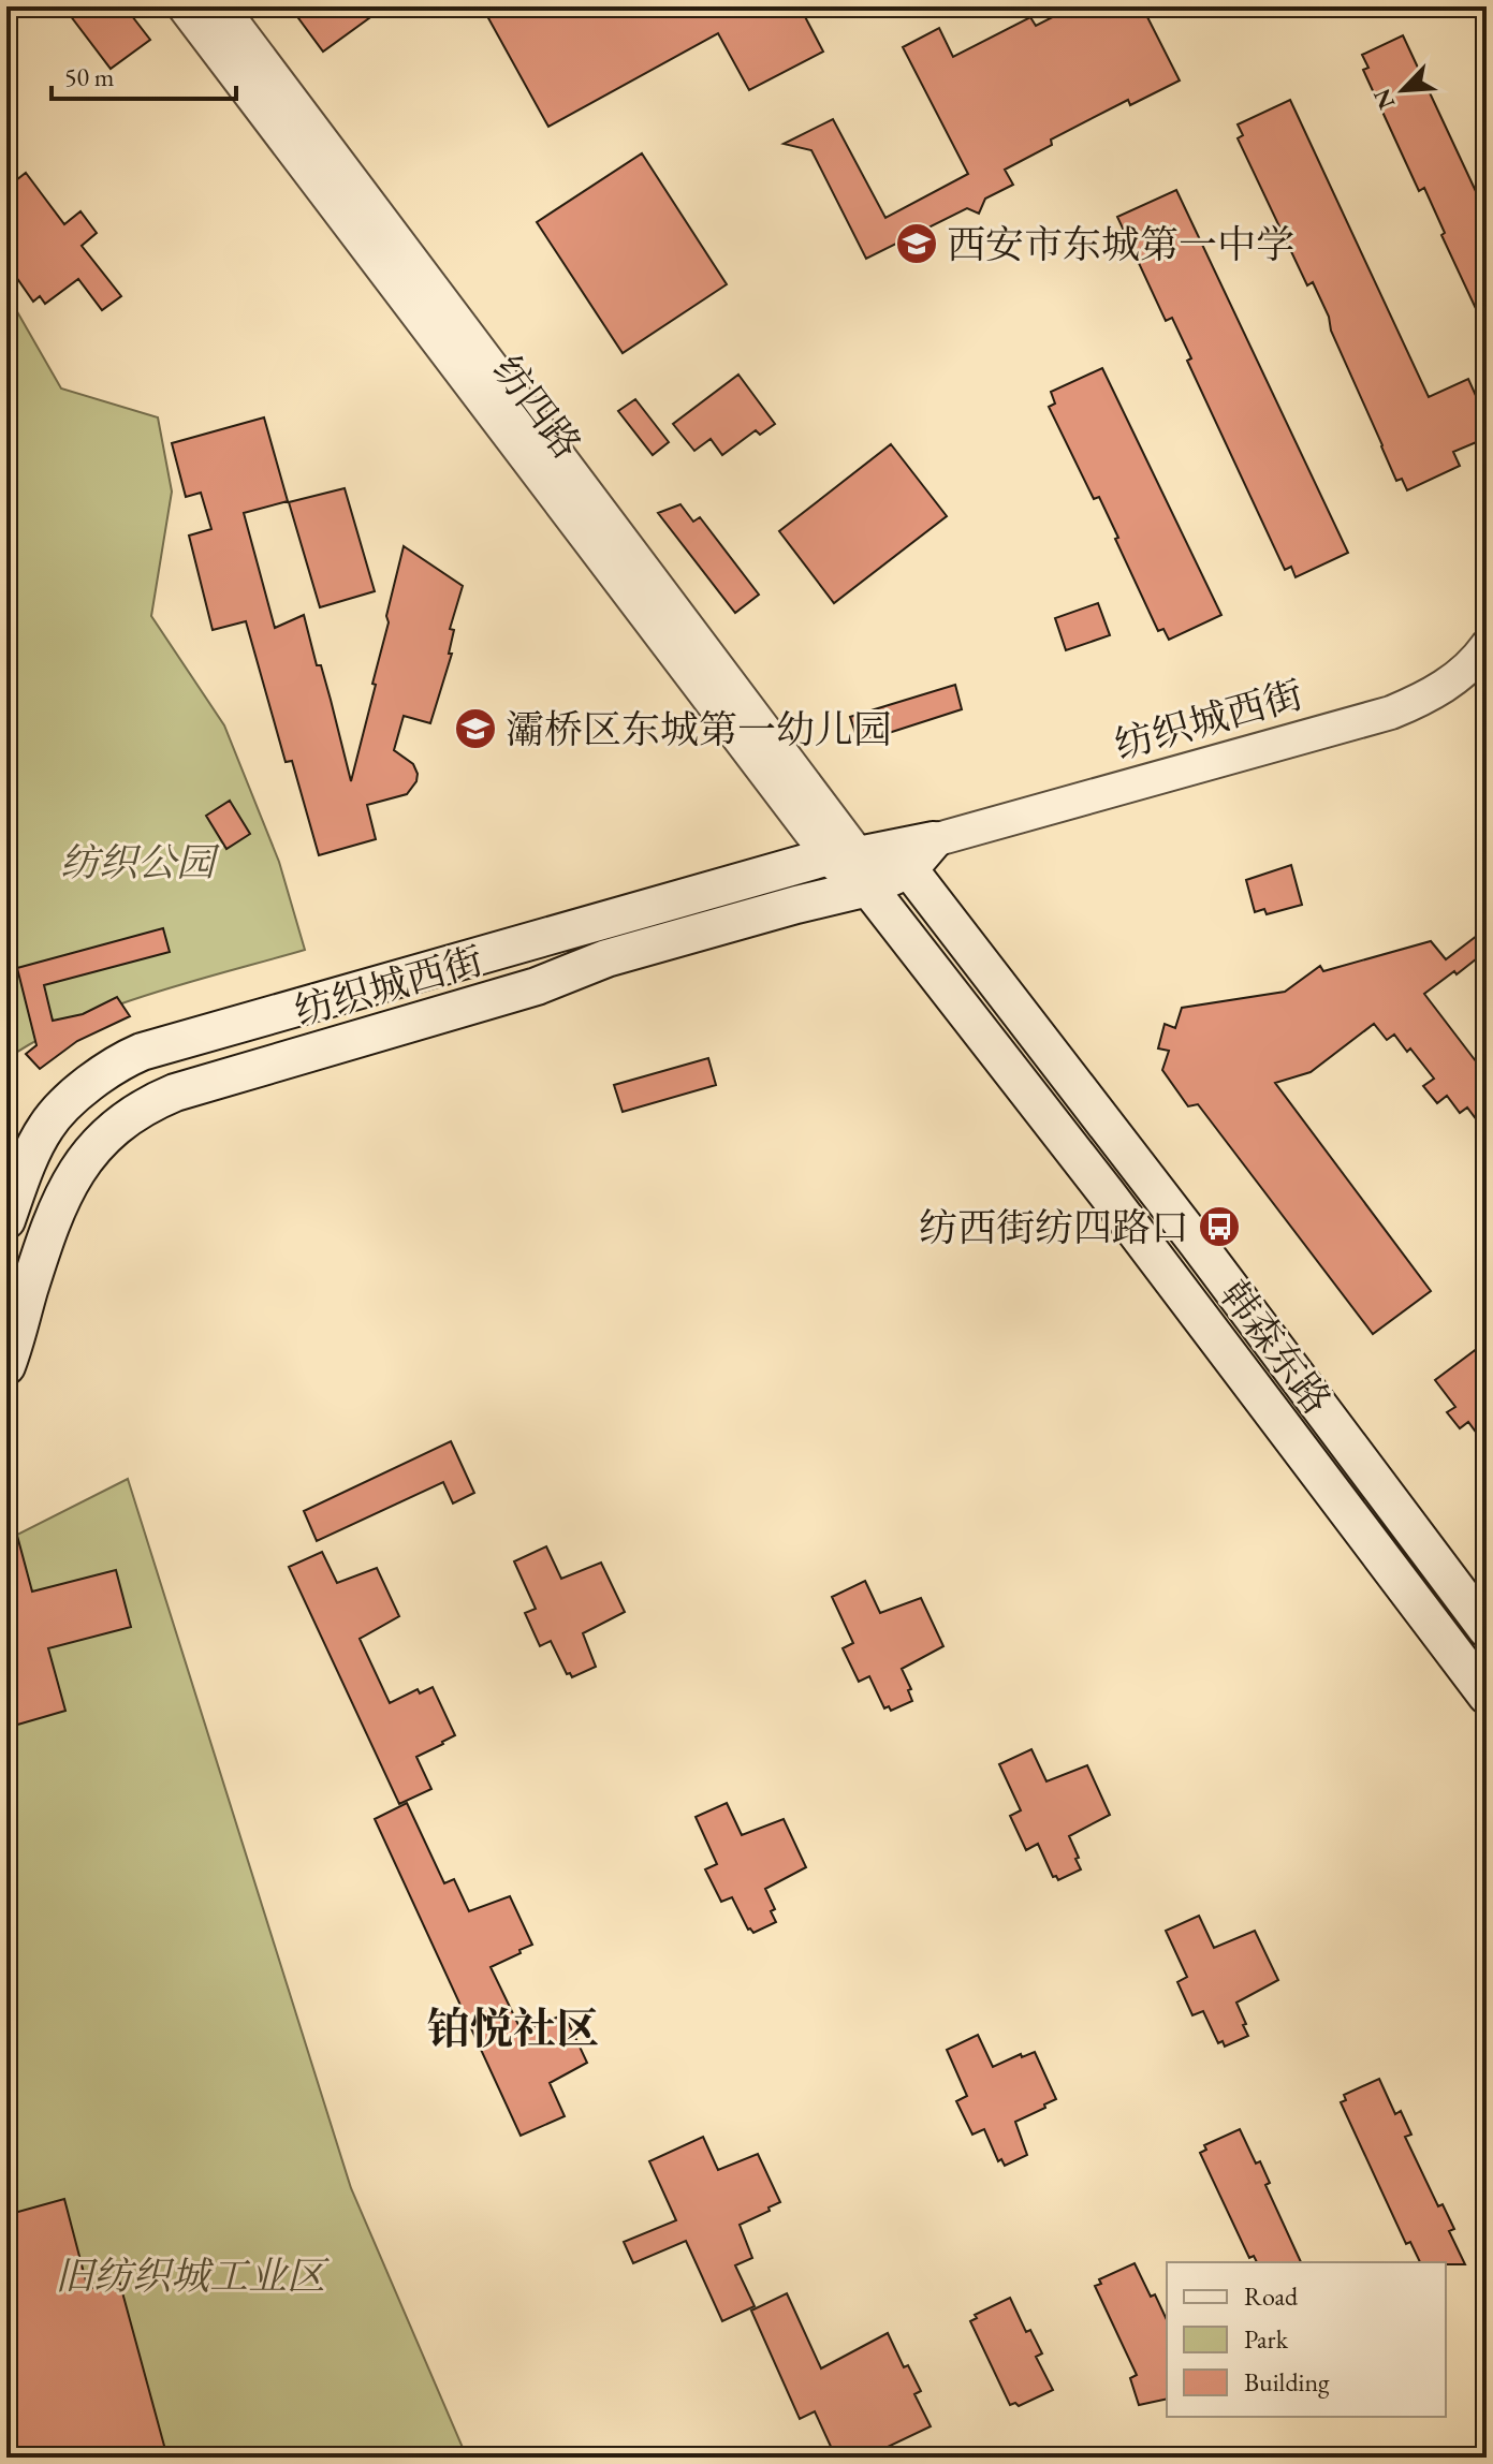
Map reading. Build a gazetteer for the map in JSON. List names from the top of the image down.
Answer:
{
  "streets": {
    "main road": ["纺织城西街", "韩森东路"],
    "street": ["纺四路"]
  },
  "crossings": [
    ["纺四路", "纺织城西街"],
    ["纺四路", "韩森东路"],
    ["纺织城西街", "韩森东路"]
  ],
  "districts": ["铂悦社区"],
  "parks": ["纺织公园", "旧纺织城工业区"],
  "places": {
    "school or university": ["西安市东城第一中学", "灞桥区东城第一幼儿园"],
    "bus stop": ["纺西街纺四路口"]
  },
  "legend": ["Road", "Park", "Building"],
  "scale_bar": "50 m",
  "north": "bottom left"
}
